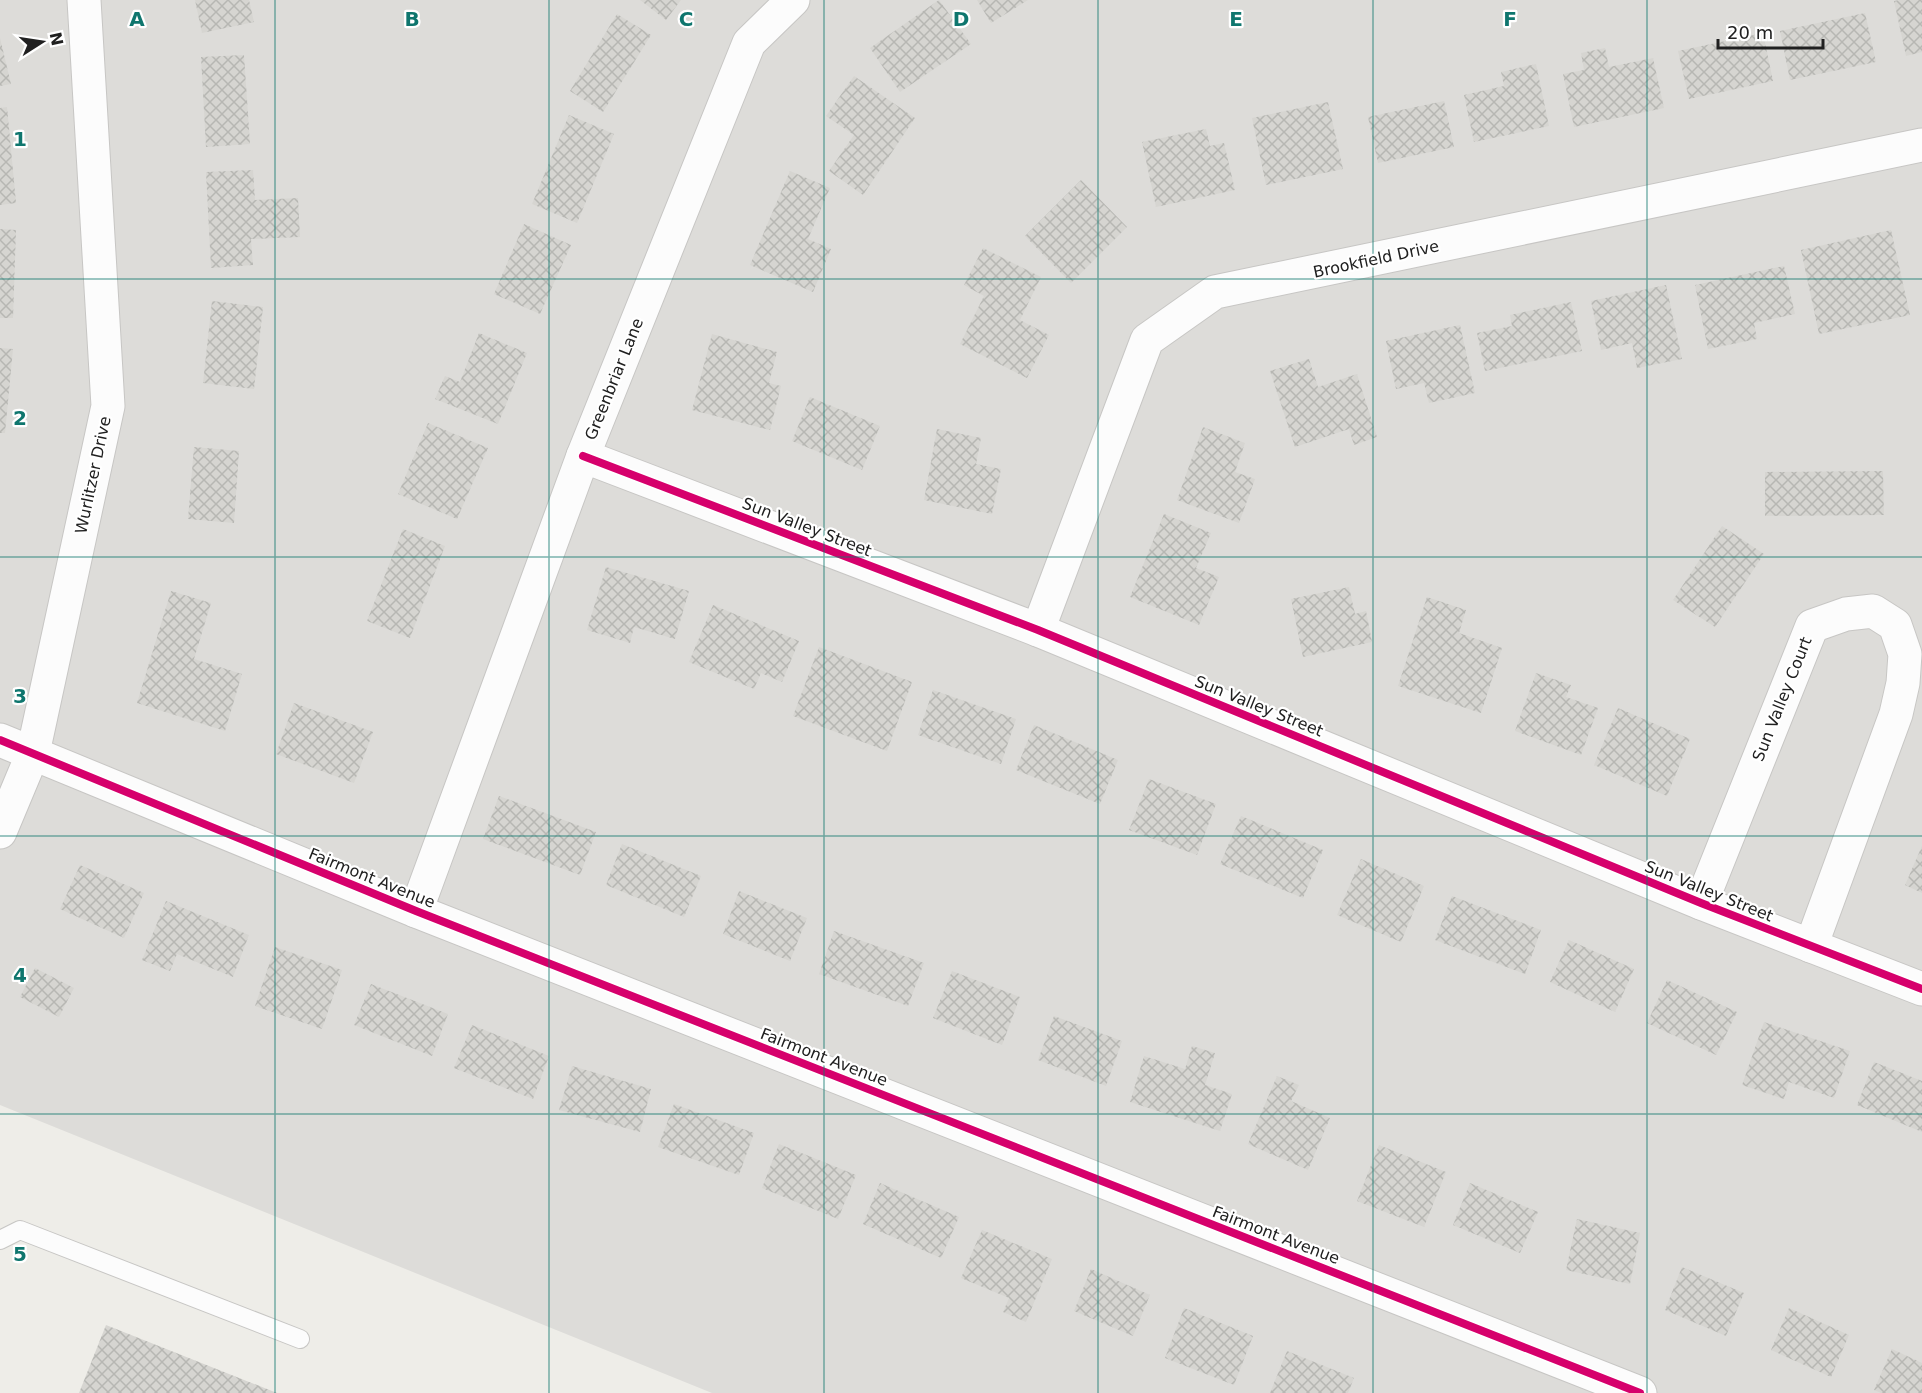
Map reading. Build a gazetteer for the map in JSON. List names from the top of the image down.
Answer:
{
  "streets": {
    "street": [
      "Brookfield Drive",
      "Greenbriar Lane",
      "Wurlitzer Drive",
      "Sun Valley Street",
      "Sun Valley Court",
      "Fairmont Avenue"
    ]
  },
  "crossings": [
    ["Brookfield Drive", "Sun Valley Street"],
    ["Greenbriar Lane", "Sun Valley Street"],
    ["Greenbriar Lane", "Fairmont Avenue"],
    ["Wurlitzer Drive", "Fairmont Avenue"],
    ["Sun Valley Street", "Sun Valley Court"]
  ],
  "scale_bar": "20 m",
  "north": "right",
  "grid": {
    "columns": [
      "A",
      "B",
      "C",
      "D",
      "E",
      "F"
    ],
    "rows": [
      "1",
      "2",
      "3",
      "4",
      "5"
    ]
  }
}
